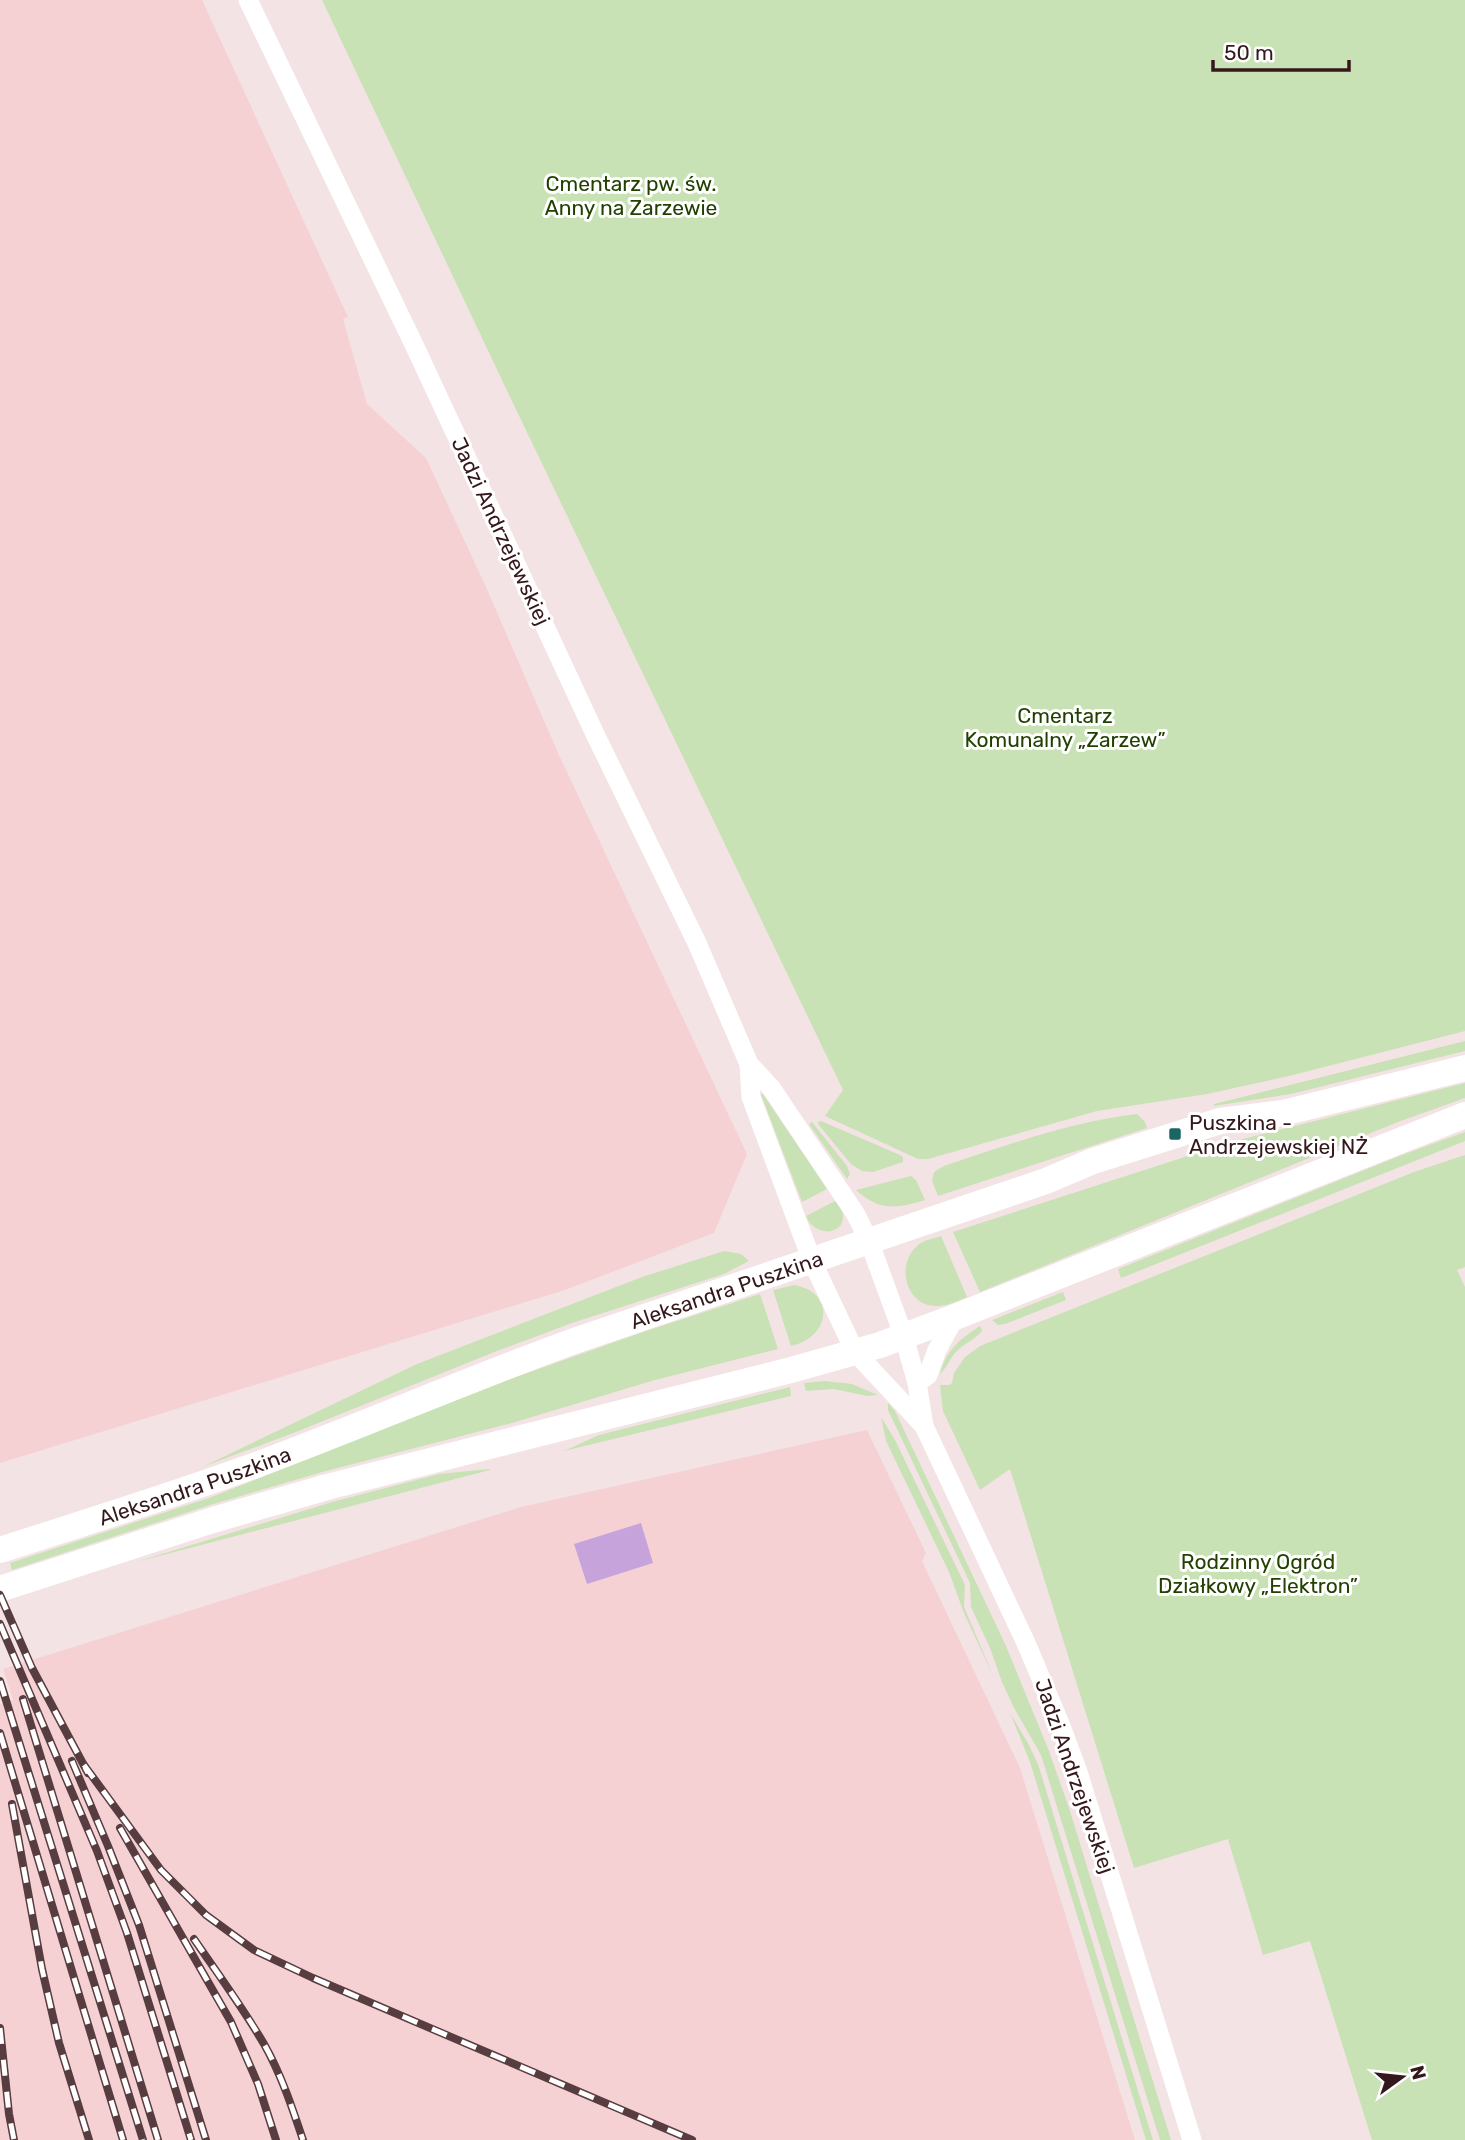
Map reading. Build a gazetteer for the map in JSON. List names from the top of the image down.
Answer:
{
  "streets": {
    "main road": ["Aleksandra Puszkina"],
    "street": ["Jadzi Andrzejewskiej"]
  },
  "crossings": [
    ["Jadzi Andrzejewskiej", "Aleksandra Puszkina"]
  ],
  "parks": ["Cmentarz pw. św. Anny na Zarzewie", "Cmentarz Komunalny „Zarzew”", "Rodzinny Ogród Działkowy „Elektron”"],
  "places": {
    "transit": ["Puszkina - Andrzejewskiej NŻ"]
  },
  "scale_bar": "50 m",
  "north": "right"
}
